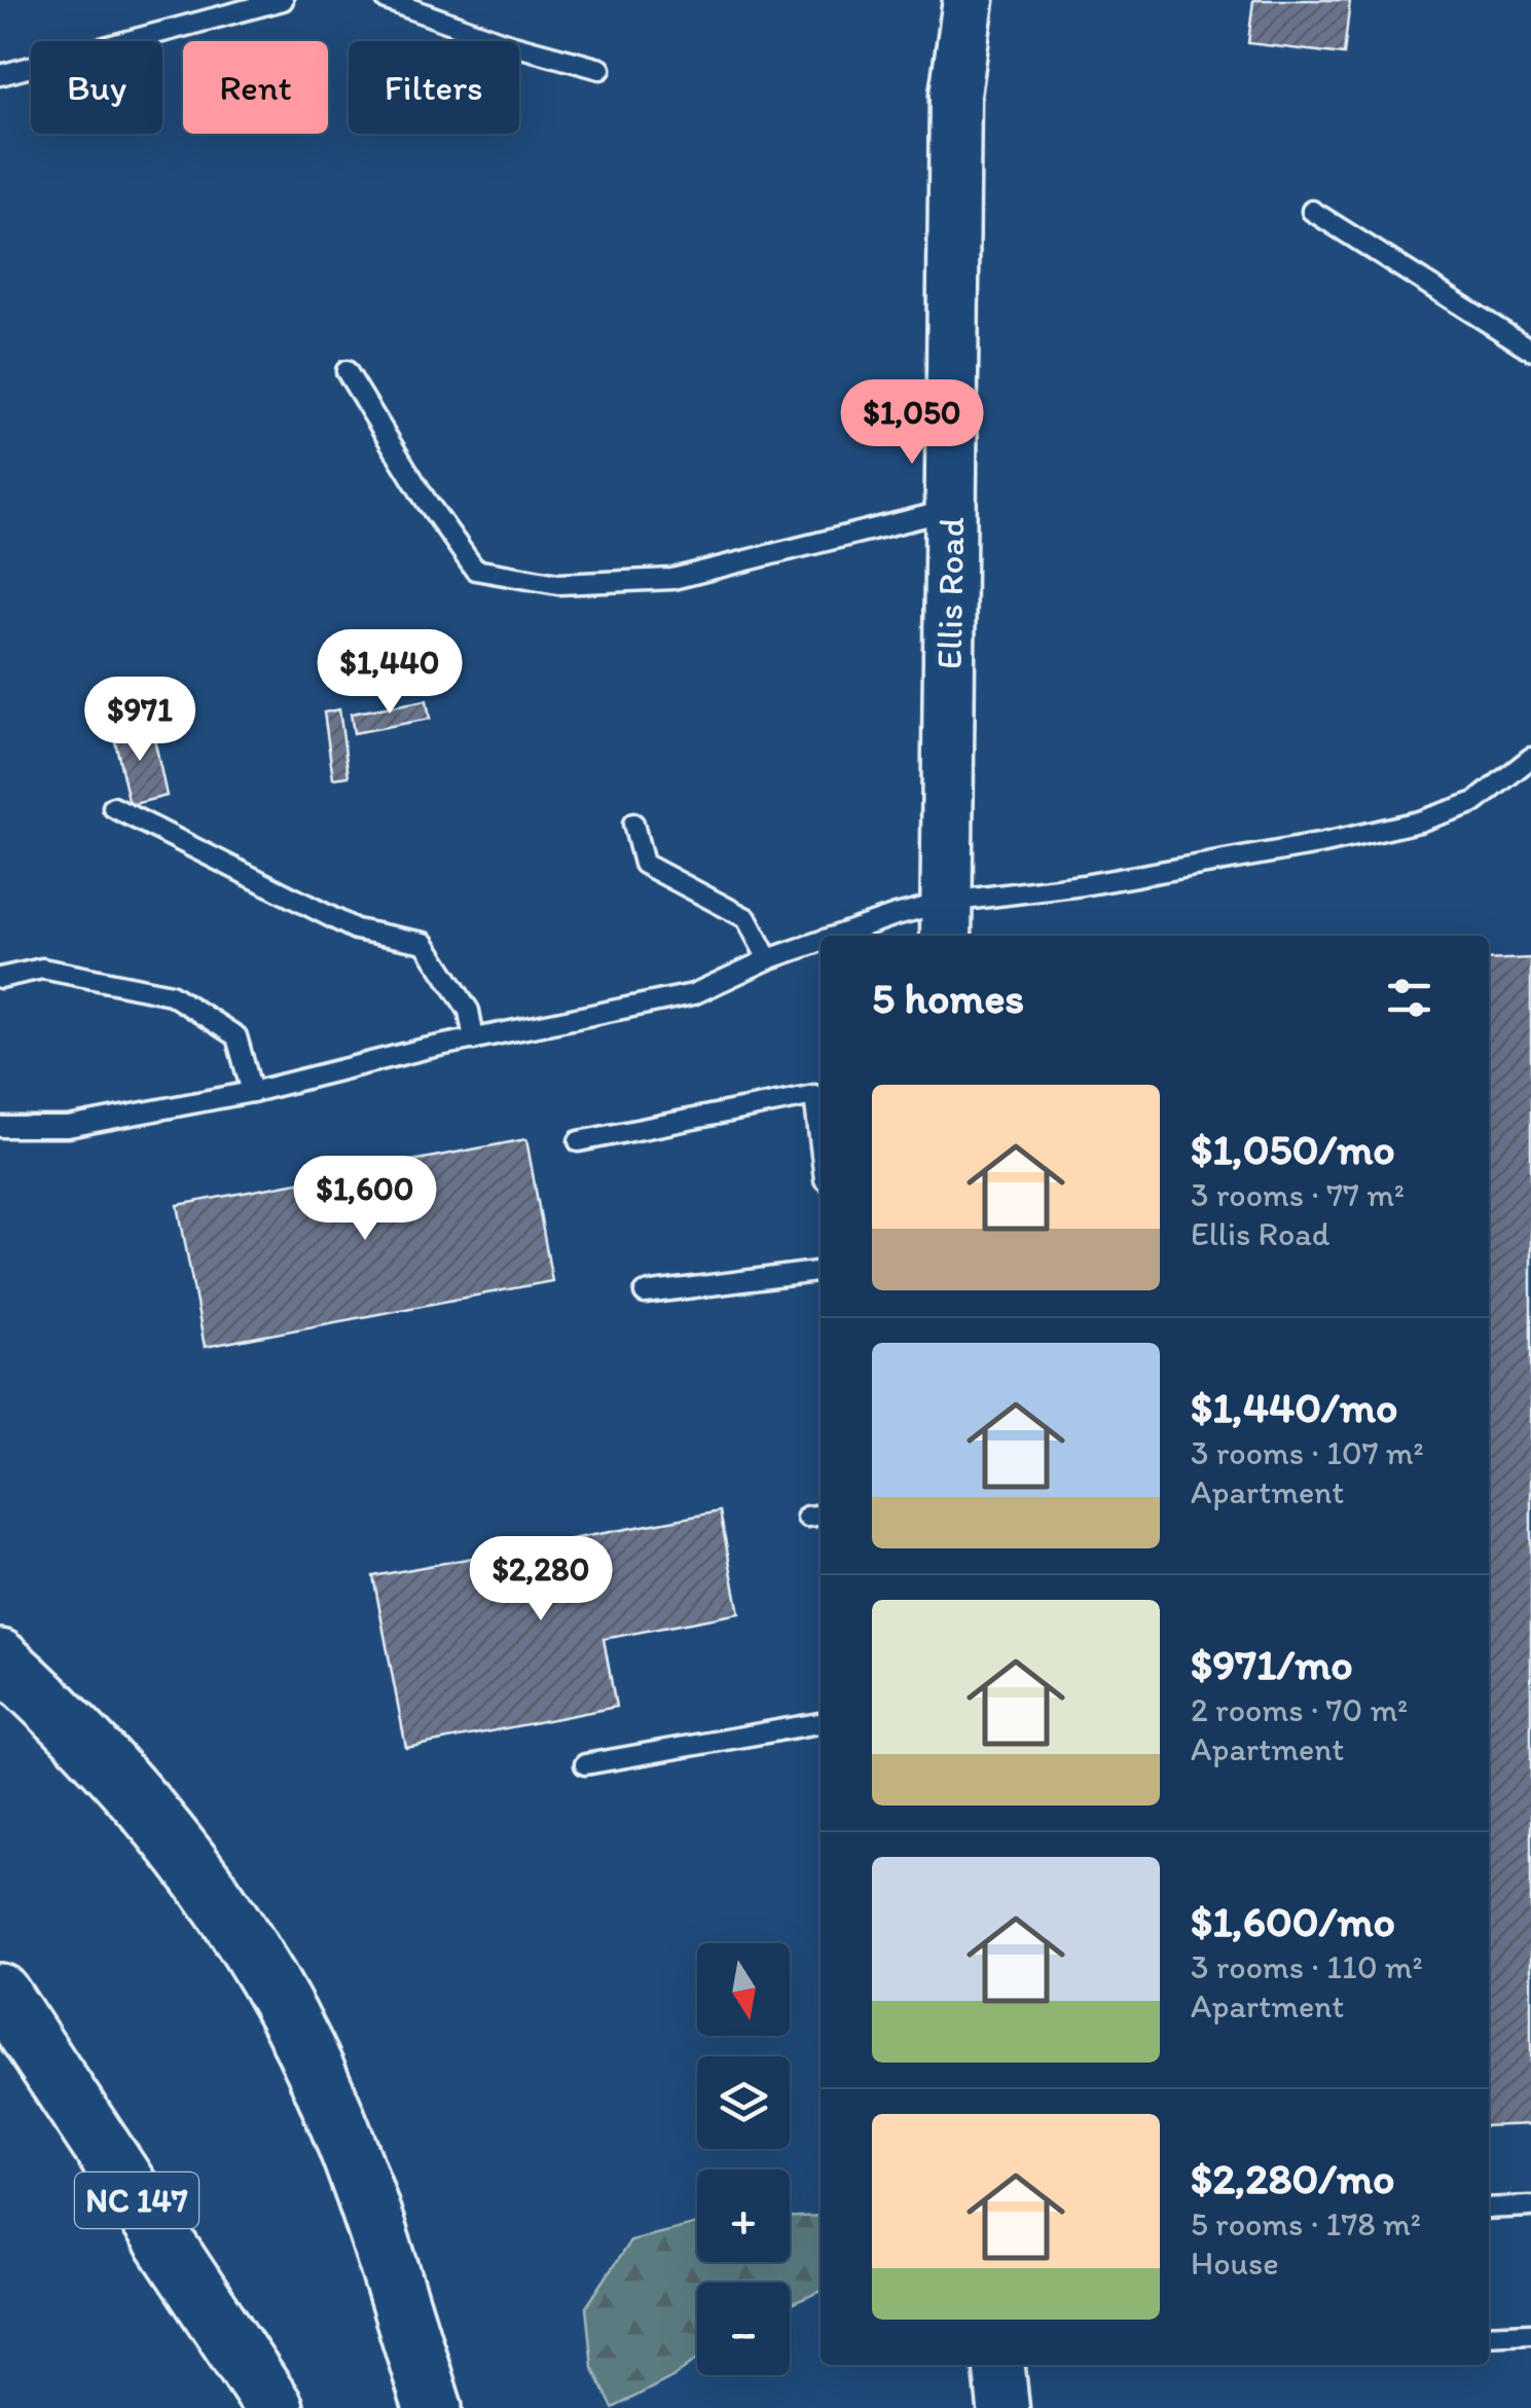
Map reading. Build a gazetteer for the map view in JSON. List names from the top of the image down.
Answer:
{
  "streets": {
    "highway": ["NC 147"],
    "main road": ["Ellis Road"]
  },
  "north": "bottom",
  "page": {
    "chip": ["Buy", "Rent", "Filters"],
    "price": [
      "$1,050",
      "$1,440",
      "$971",
      "$1,600",
      "$2,280"
    ],
    "heading": "5 homes",
    "list": [
      {
        "name": "$1,050/mo",
        "note": "3 rooms · 77 m² · Ellis Road"
      },
      {
        "name": "$1,440/mo",
        "note": "3 rooms · 107 m² · Apartment"
      },
      {
        "name": "$971/mo",
        "note": "2 rooms · 70 m² · Apartment"
      },
      {
        "name": "$1,600/mo",
        "note": "3 rooms · 110 m² · Apartment"
      },
      {
        "name": "$2,280/mo",
        "note": "5 rooms · 178 m² · House"
      }
    ],
    "map_buttons": ["+", "−"]
  }
}
